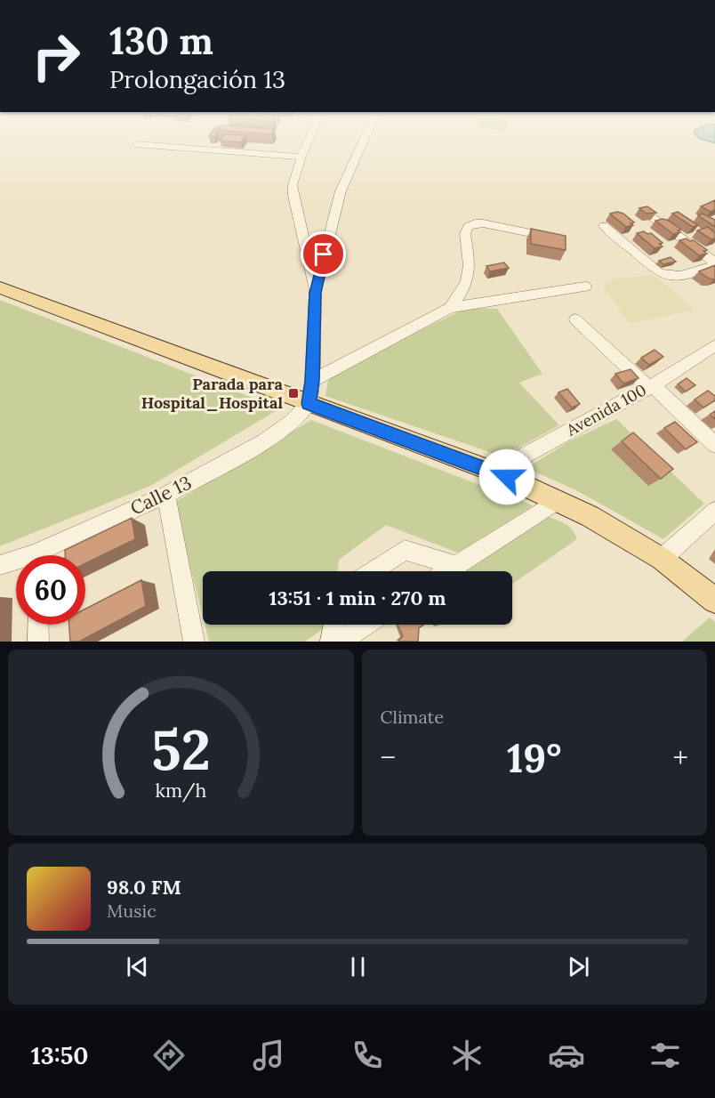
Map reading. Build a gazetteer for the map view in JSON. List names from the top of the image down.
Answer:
{
  "streets": {
    "street": ["Avenida 100", "Calle 13"]
  },
  "places": {
    "transit": ["Parada para Hospital_Hospital"]
  },
  "page": {
    "turn": ["130 m", "Prolongación 13"],
    "limit": "60",
    "trip": "13:51 · 1 min · 270 m",
    "tile": "Climate",
    "heat": ["−", "19°", "+"],
    "song": ["98.0 FM", "Music"],
    "tabs": "13:50",
    "gauge": ["52", "km/h"]
  }
}
